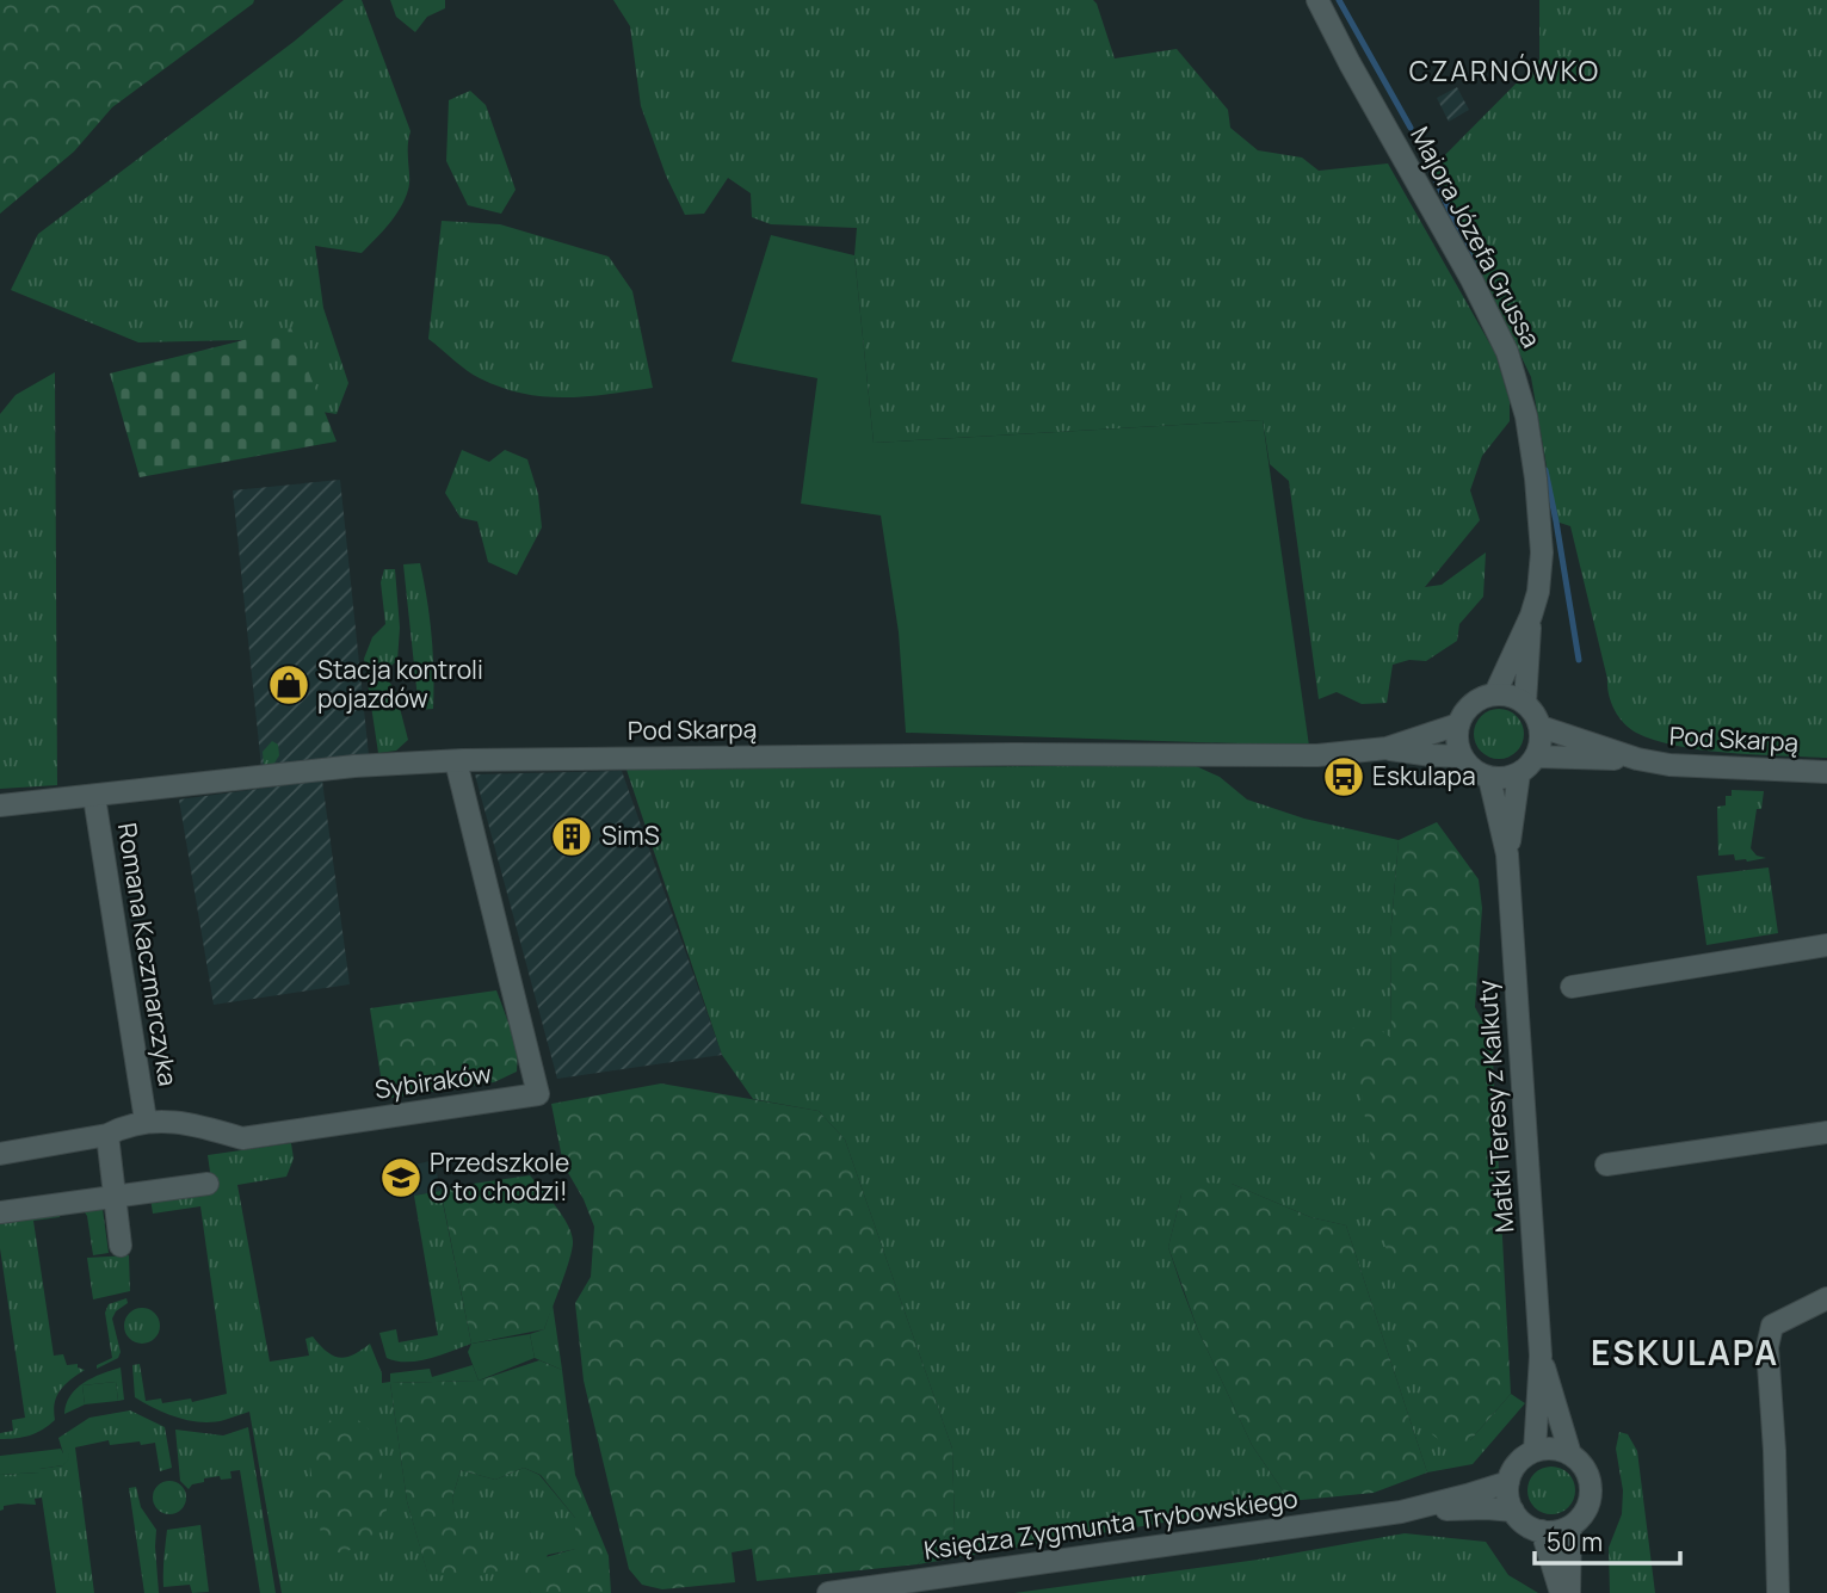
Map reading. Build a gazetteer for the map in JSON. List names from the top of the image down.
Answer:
{
  "streets": {
    "street": [
      "Majora Józefa Grussa",
      "Pod Skarpą",
      "Romana Kaczmarczyka",
      "Sybiraków",
      "Matki Teresy z Kalkuty",
      "Księdza Zygmunta Trybowskiego"
    ]
  },
  "crossings": [
    ["Majora Józefa Grussa", "Pod Skarpą"],
    ["Majora Józefa Grussa", "Matki Teresy z Kalkuty"],
    ["Pod Skarpą", "Romana Kaczmarczyka"],
    ["Pod Skarpą", "Sybiraków"],
    ["Pod Skarpą", "Matki Teresy z Kalkuty"],
    ["Romana Kaczmarczyka", "Sybiraków"],
    ["Matki Teresy z Kalkuty", "Księdza Zygmunta Trybowskiego"]
  ],
  "districts": ["CZARNÓWKO", "ESKULAPA"],
  "places": {
    "shop": ["Stacja kontroli pojazdów"],
    "bus stop": ["Eskulapa"],
    "building": ["SimS"],
    "school or university": ["Przedszkole O to chodzi!"]
  },
  "scale_bar": "50 m"
}
